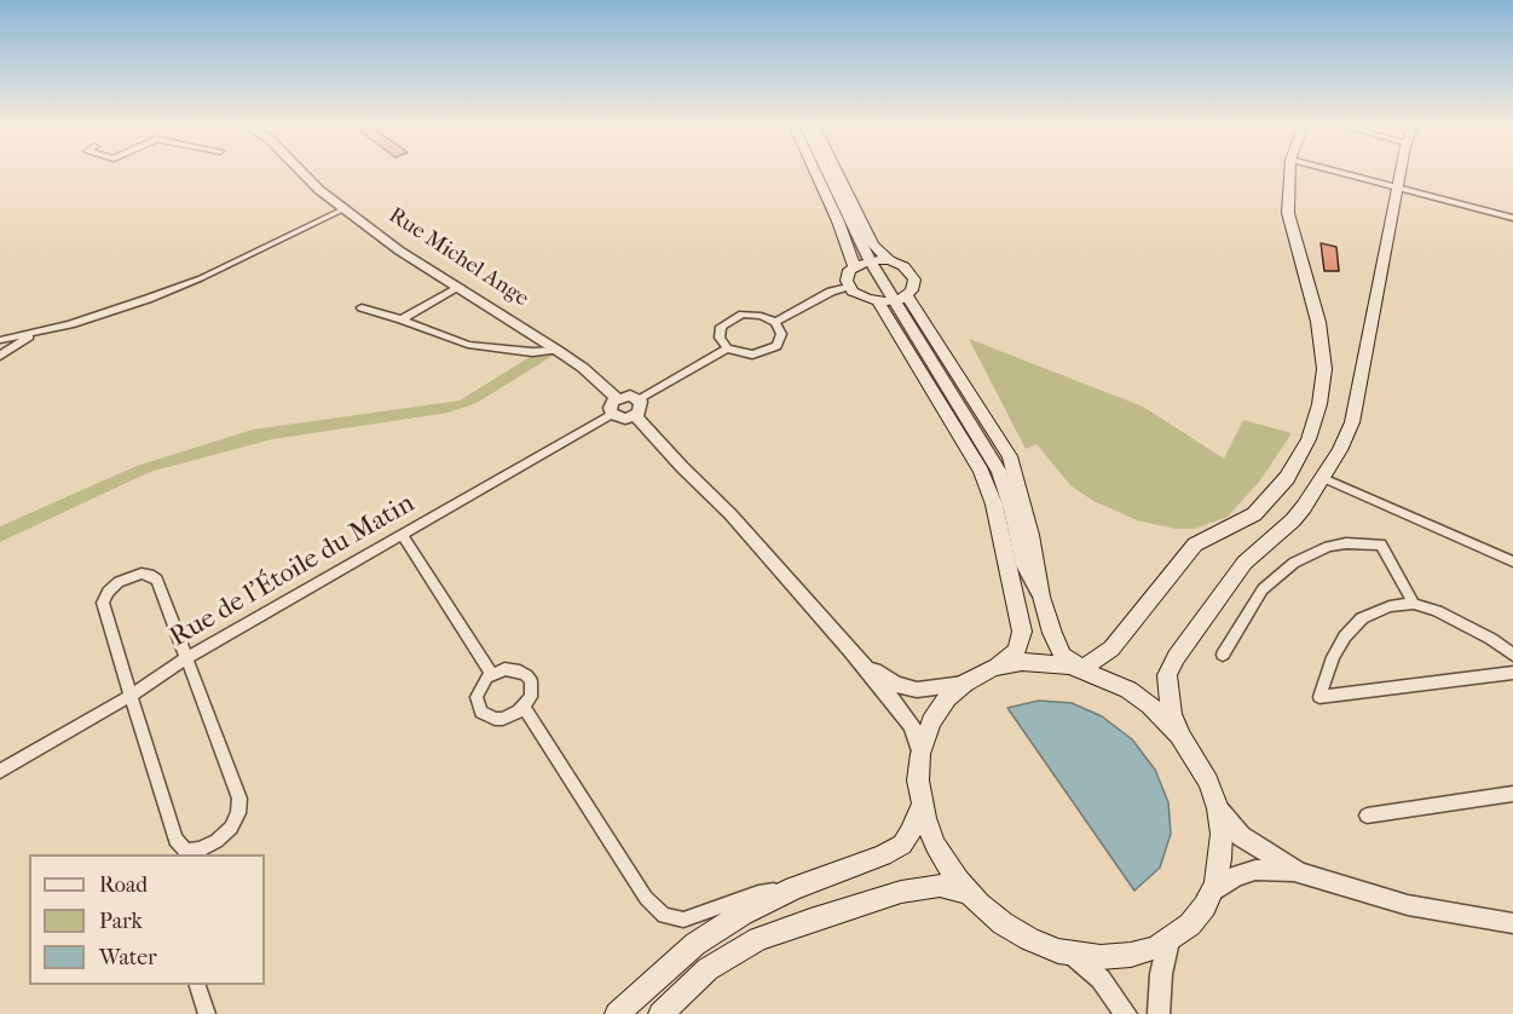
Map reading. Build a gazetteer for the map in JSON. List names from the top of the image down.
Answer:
{
  "streets": {
    "street": ["Rue Michel Ange", "Rue de l'Étoile du Matin"]
  },
  "crossings": [
    ["Rue Michel Ange", "Rue de l'Étoile du Matin"]
  ],
  "legend": ["Road", "Park", "Water"]
}
